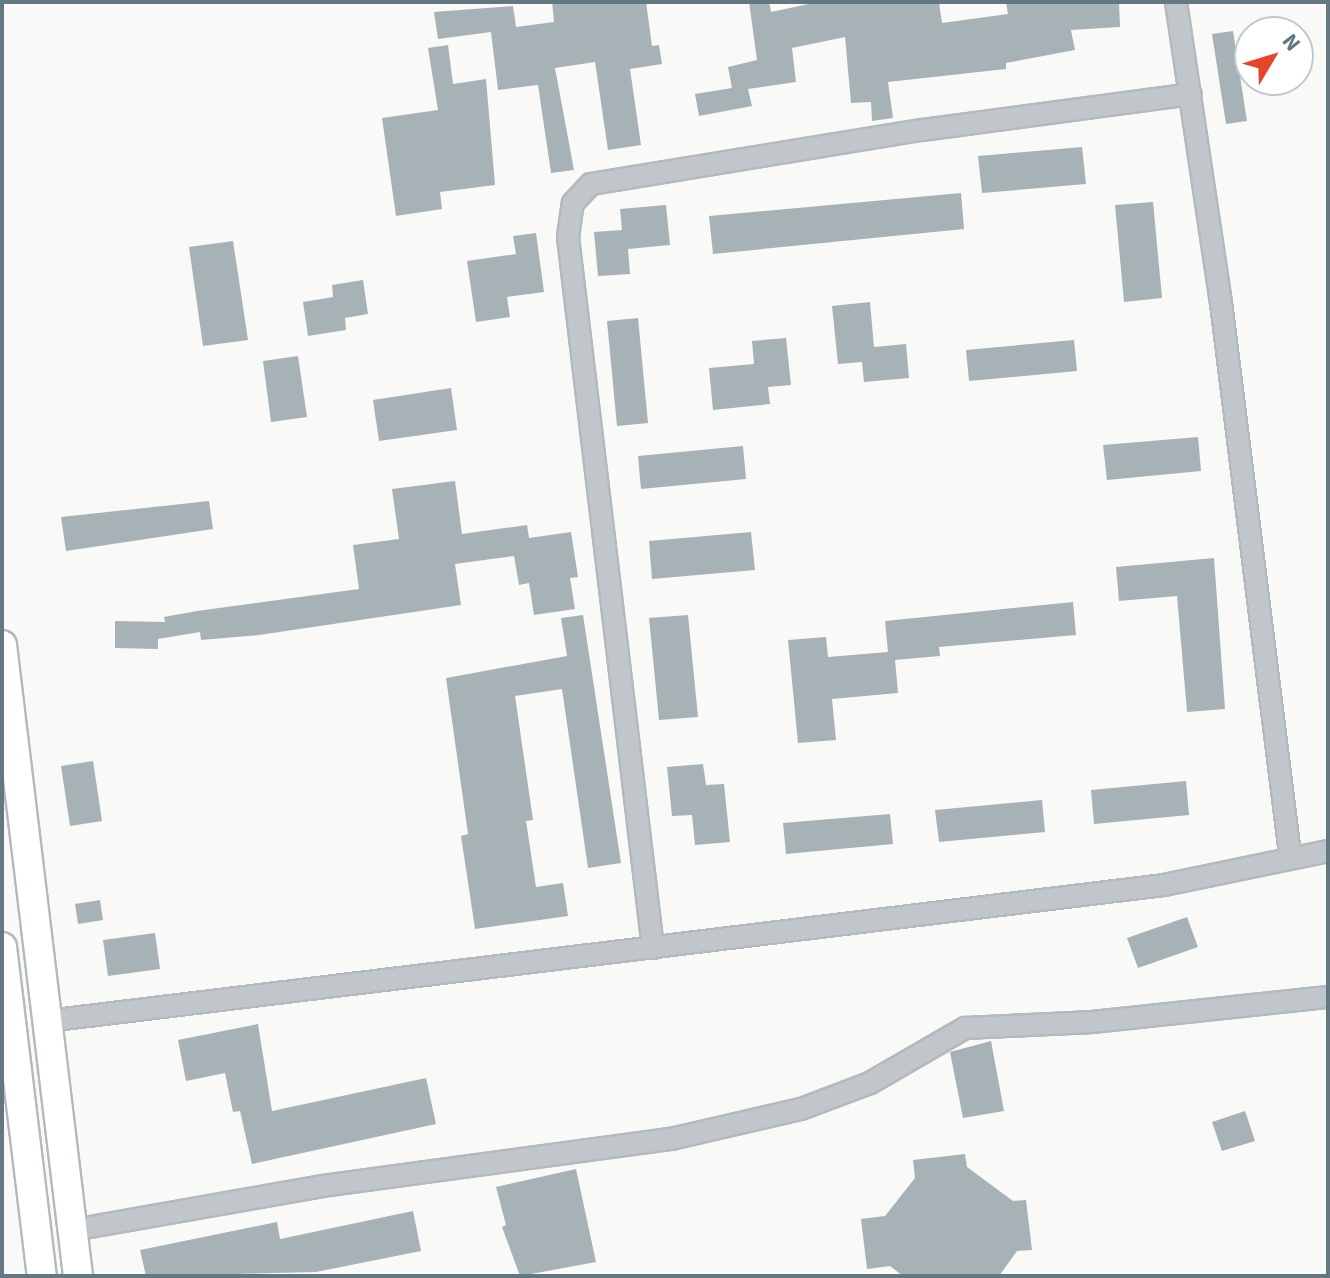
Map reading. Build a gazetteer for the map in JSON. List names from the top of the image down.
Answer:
{
  "north": "top right"
}
